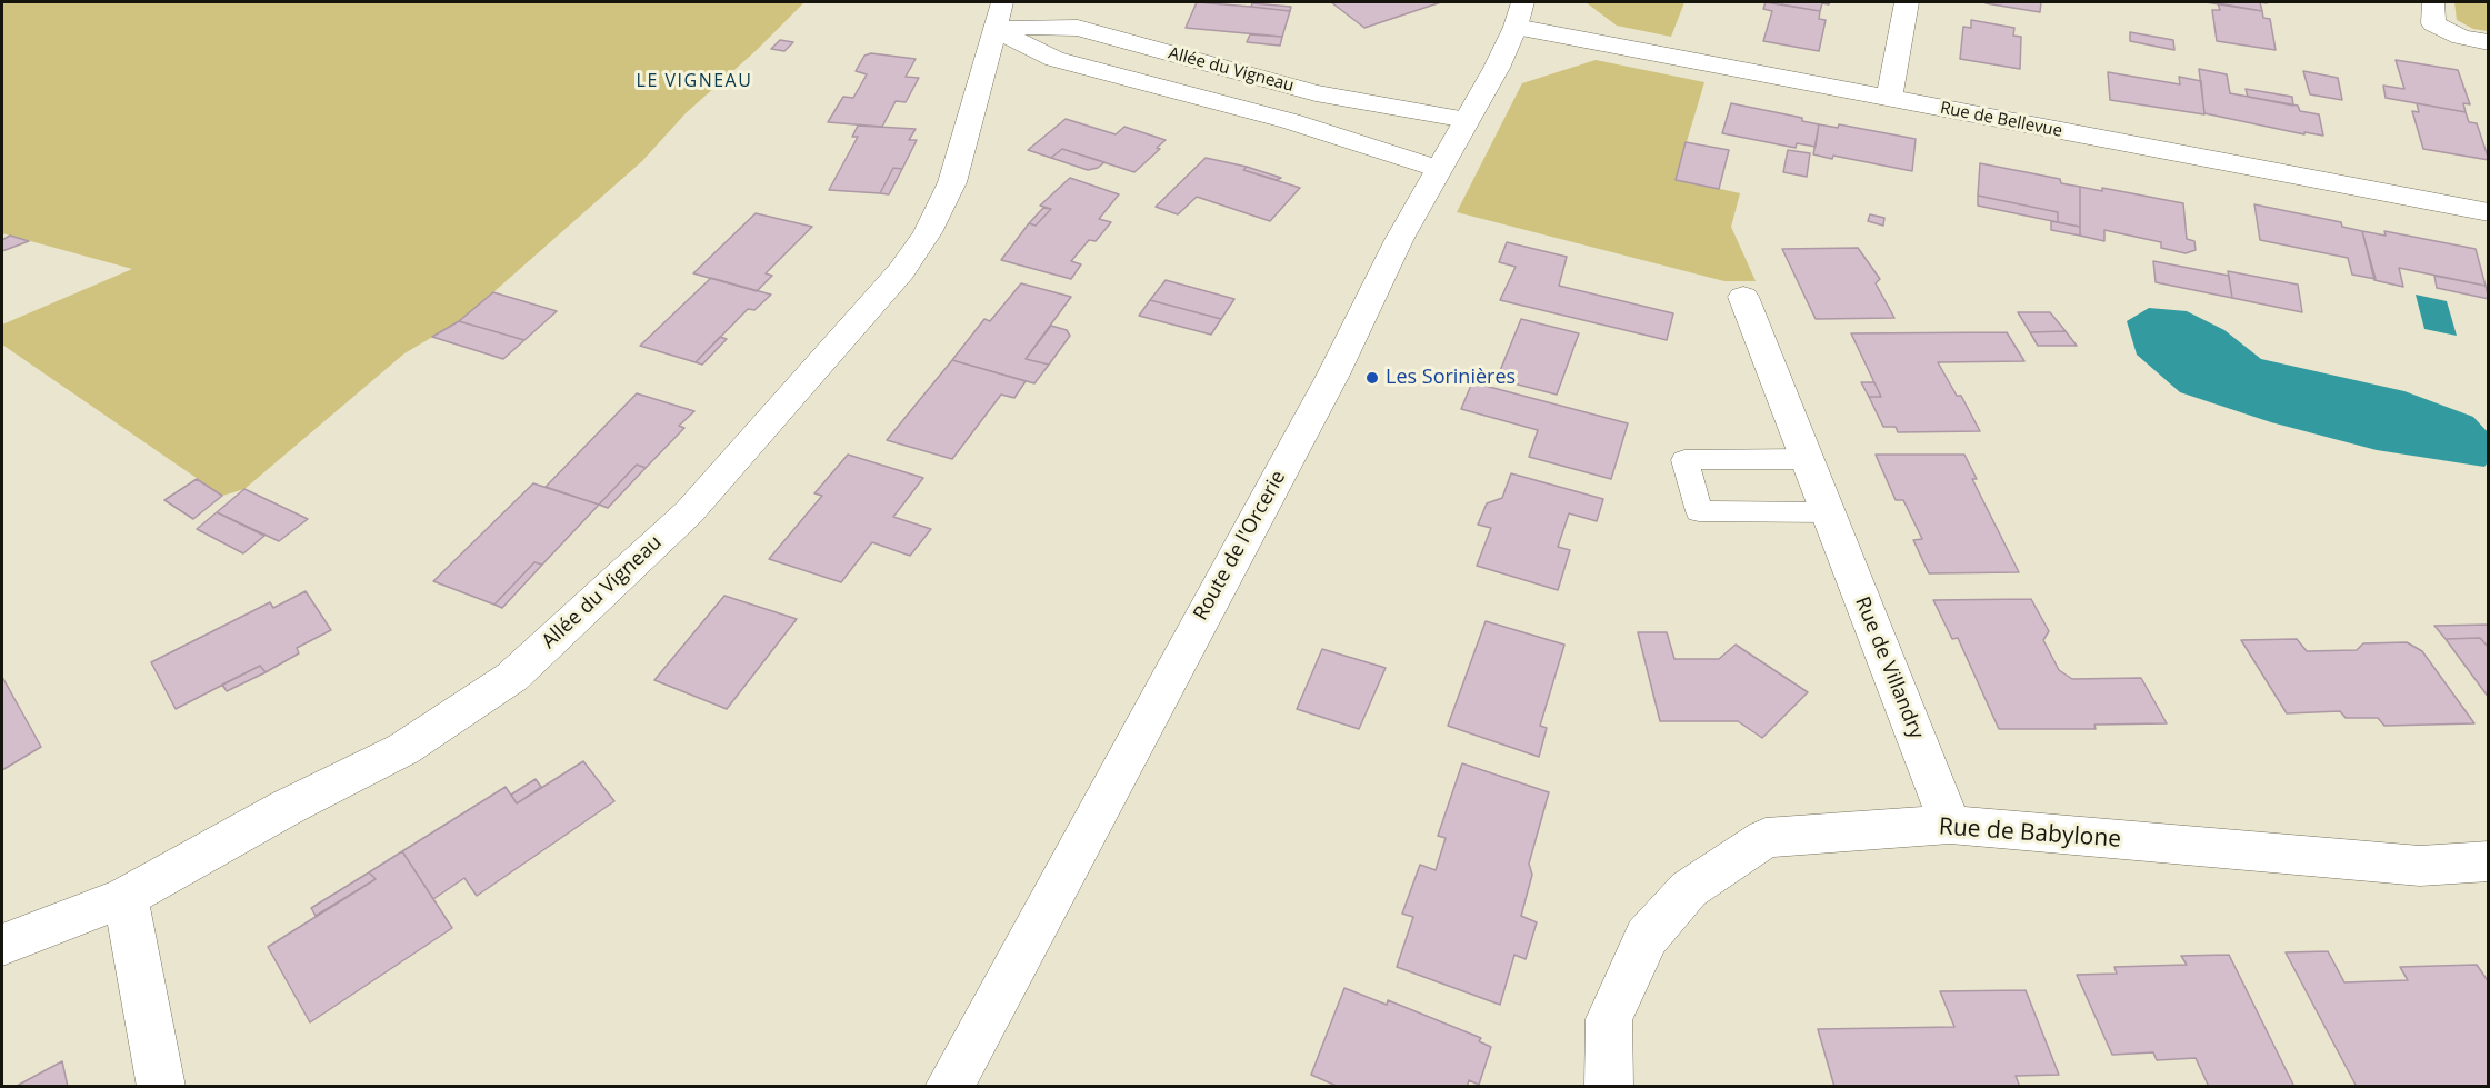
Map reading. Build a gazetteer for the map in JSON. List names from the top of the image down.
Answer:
{
  "streets": {
    "street": [
      "Allée du Vigneau",
      "Rue de Bellevue",
      "Route de l'Orcerie",
      "Rue de Villandry",
      "Rue de Babylone"
    ]
  },
  "crossings": [
    ["Allée du Vigneau", "Route de l'Orcerie"],
    ["Rue de Bellevue", "Route de l'Orcerie"],
    ["Rue de Villandry", "Rue de Babylone"]
  ],
  "districts": ["LE VIGNEAU"],
  "places": ["Les Sorinières"]
}
